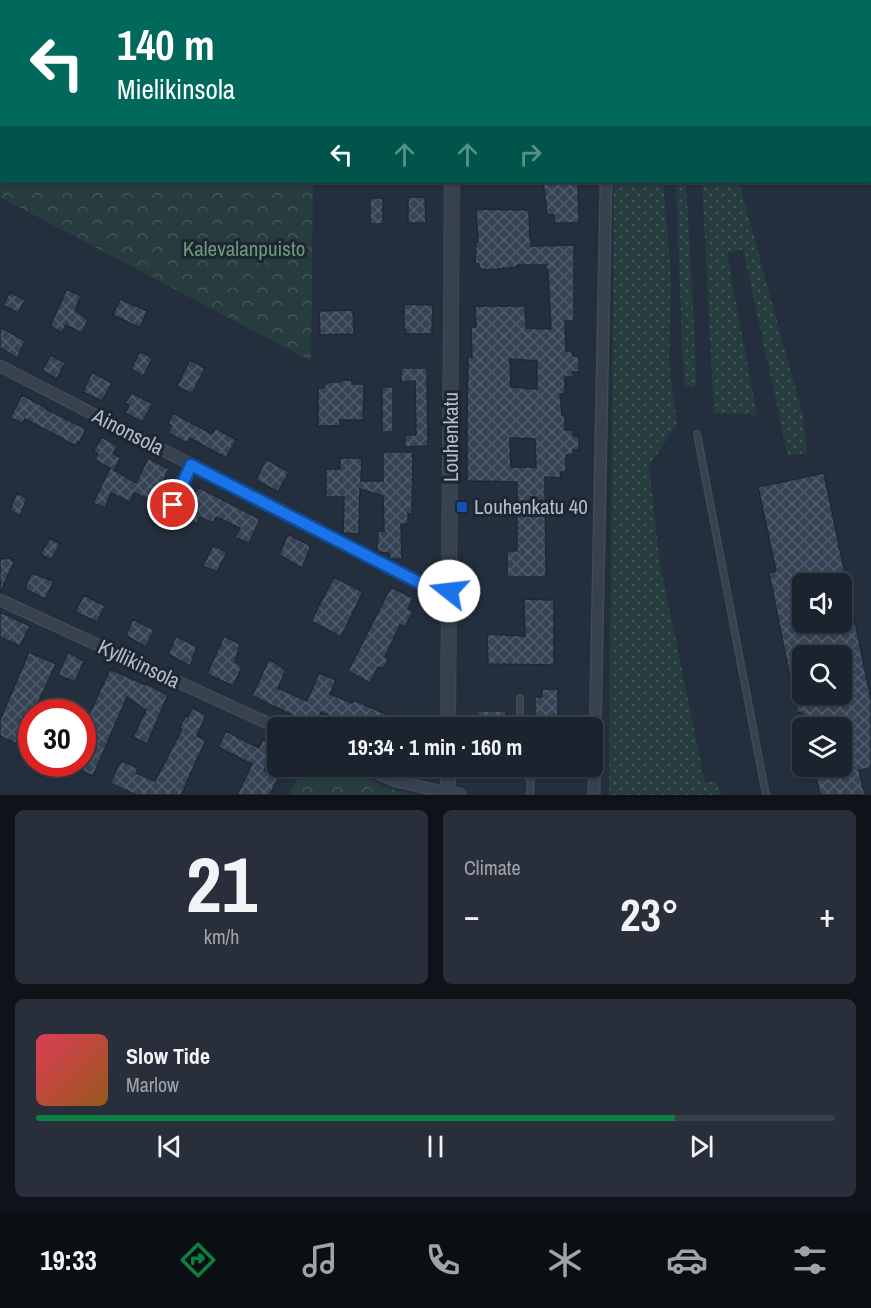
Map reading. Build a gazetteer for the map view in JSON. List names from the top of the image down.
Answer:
{
  "streets": {
    "street": ["Ainonsola", "Louhenkatu", "Kyllikinsola"]
  },
  "crossings": [
    ["Ainonsola", "Louhenkatu"]
  ],
  "parks": ["Kalevalanpuisto"],
  "places": {
    "transit": ["Louhenkatu 40"]
  },
  "page": {
    "turn": ["140 m", "Mielikinsola"],
    "limit": "30",
    "trip": "19:34 · 1 min · 160 m",
    "tile": [
      ["21", "km/h"],
      "Climate"
    ],
    "heat": ["−", "23°", "+"],
    "song": ["Slow Tide", "Marlow"],
    "tabs": "19:33"
  }
}
